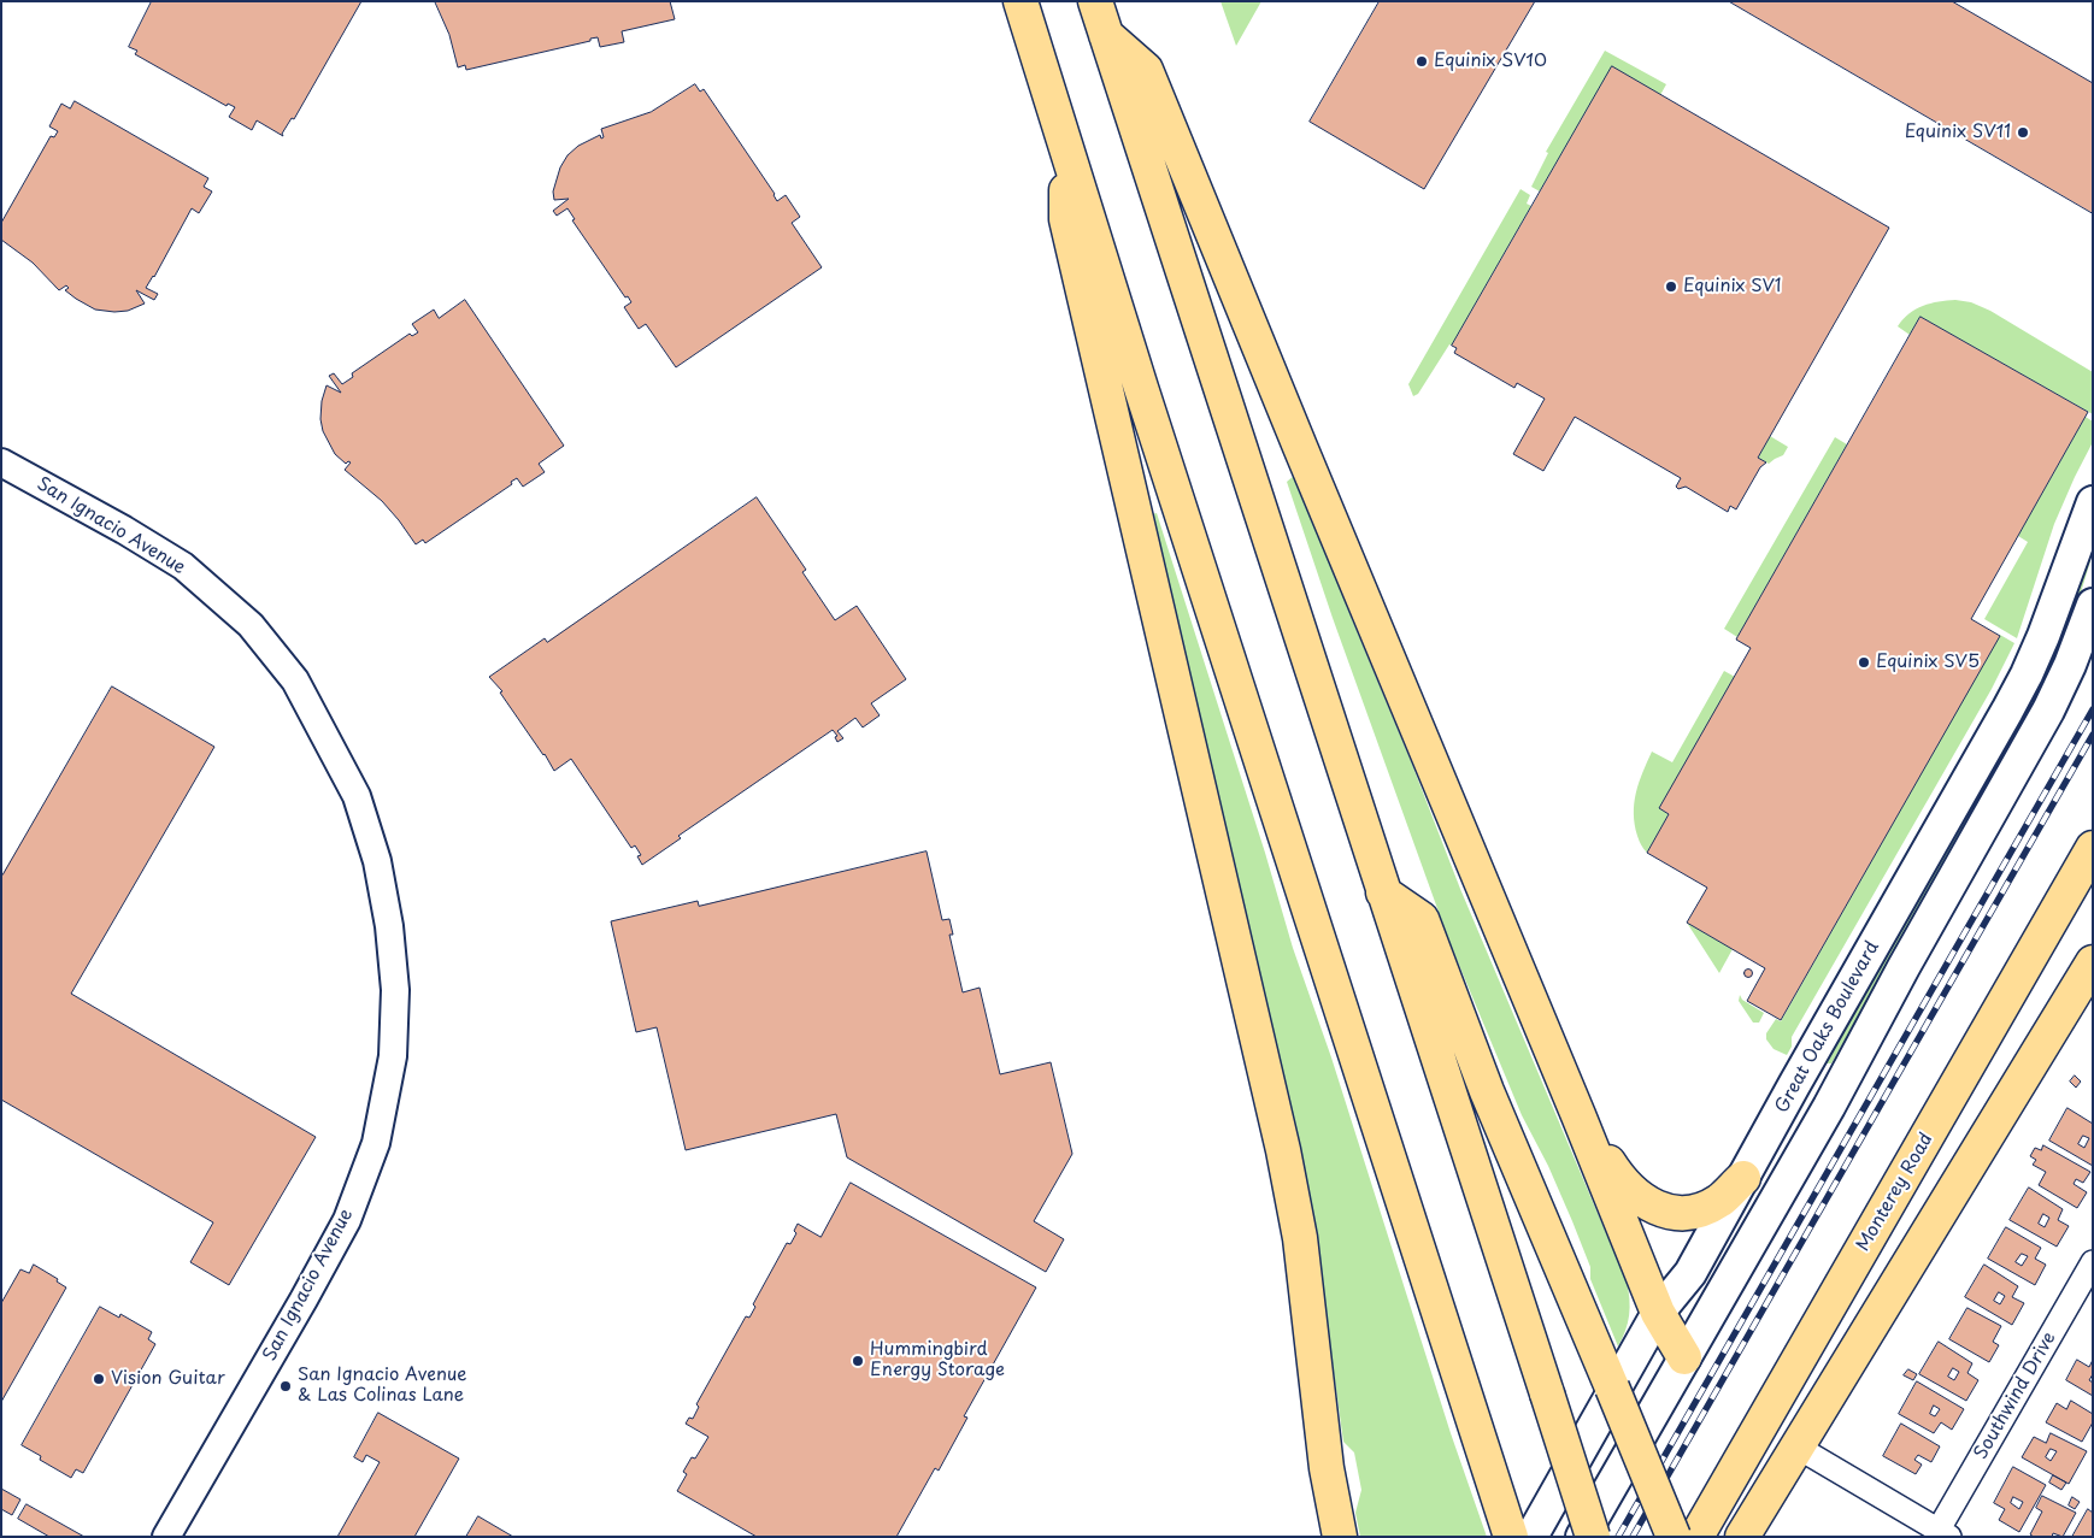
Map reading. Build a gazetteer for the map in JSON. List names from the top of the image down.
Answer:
{
  "streets": {
    "main road": ["Great Oaks Boulevard", "Monterey Road"],
    "street": ["San Ignacio Avenue", "Southwind Drive"]
  },
  "places": [
    "Equinix SV10",
    "Equinix SV11",
    "Equinix SV1",
    "Equinix SV5",
    "Hummingbird Energy Storage",
    "Vision Guitar",
    "San Ignacio Avenue & Las Colinas Lane"
  ]
}
